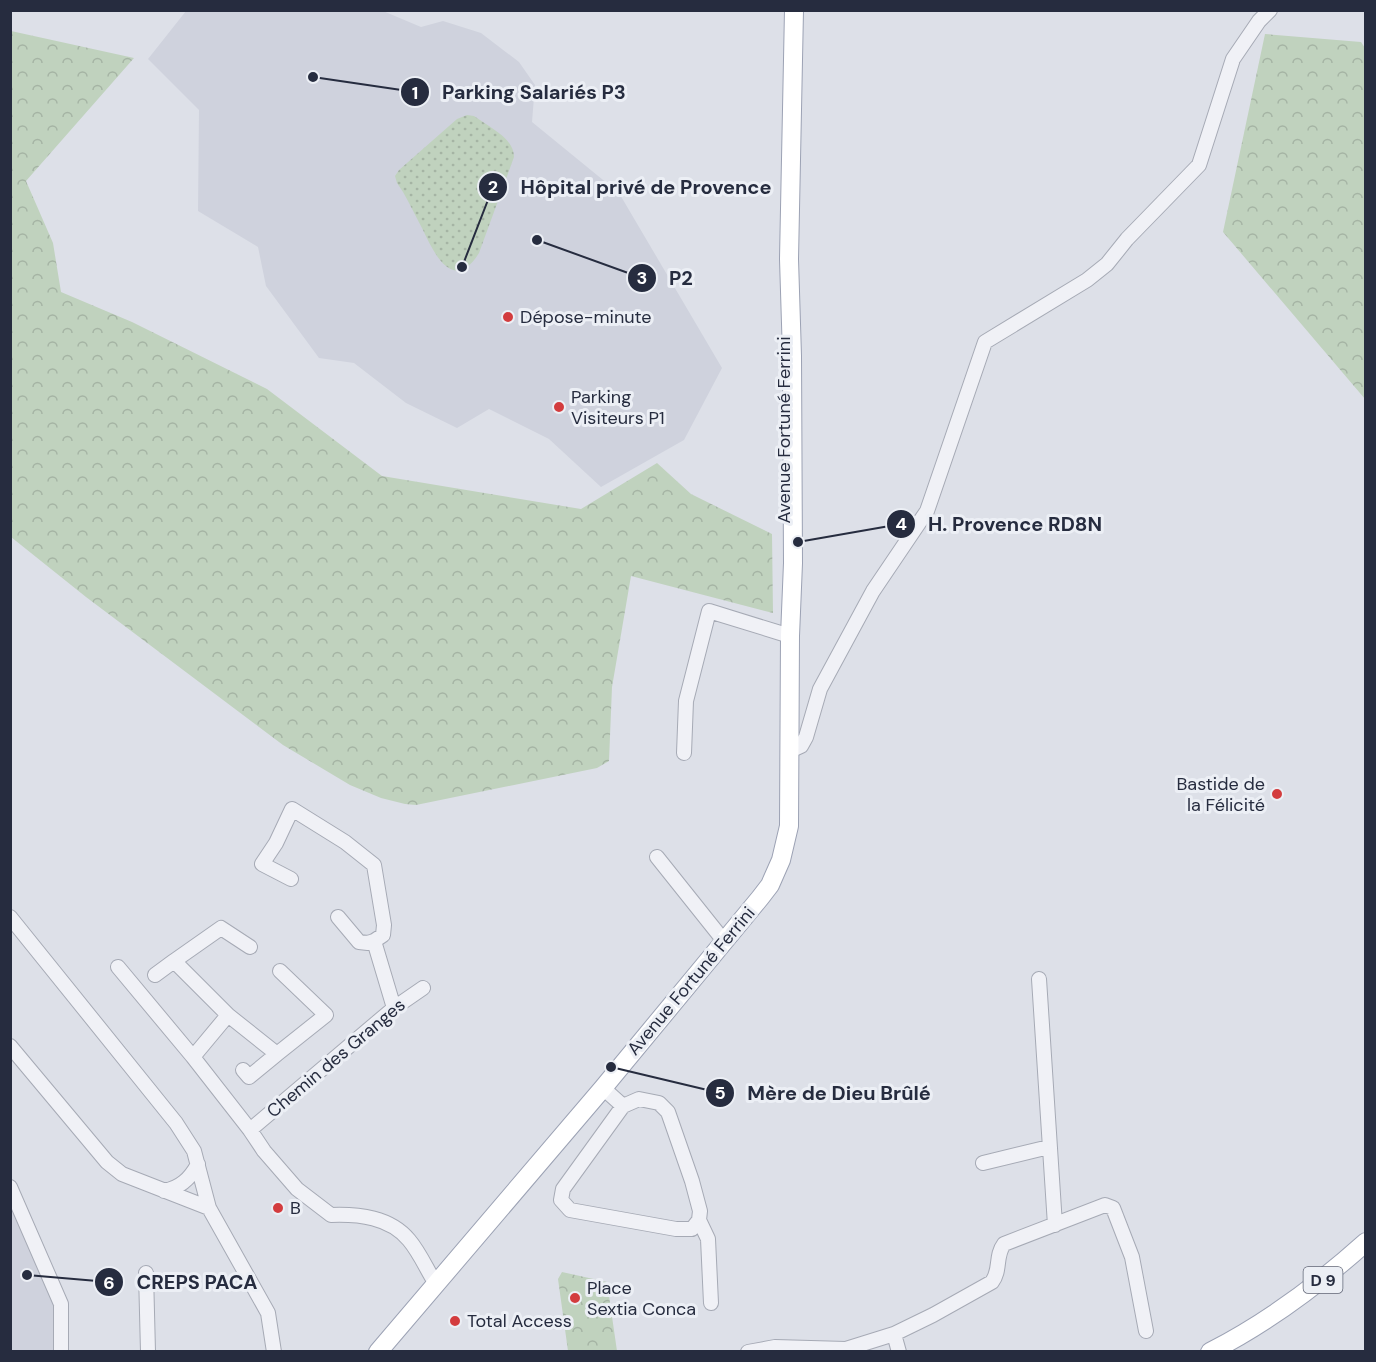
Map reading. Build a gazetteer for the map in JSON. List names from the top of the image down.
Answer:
{
  "streets": {
    "main road": ["Avenue Fortuné Ferrini", "D 9"],
    "street": ["Chemin des Granges"]
  },
  "crossings": [
    ["Avenue Fortuné Ferrini", "Chemin des Granges"]
  ],
  "places": [
    "Parking Salariés P3",
    "P2",
    "Hôpital privé de Provence",
    "Dépose-minute",
    "Parking Visiteurs P1",
    "H. Provence RD8N",
    "Bastide de la Félicité",
    "Mère de Dieu Brûlé",
    "B",
    "CREPS PACA",
    "Place Sextia Conca",
    "Total Access"
  ]
}
